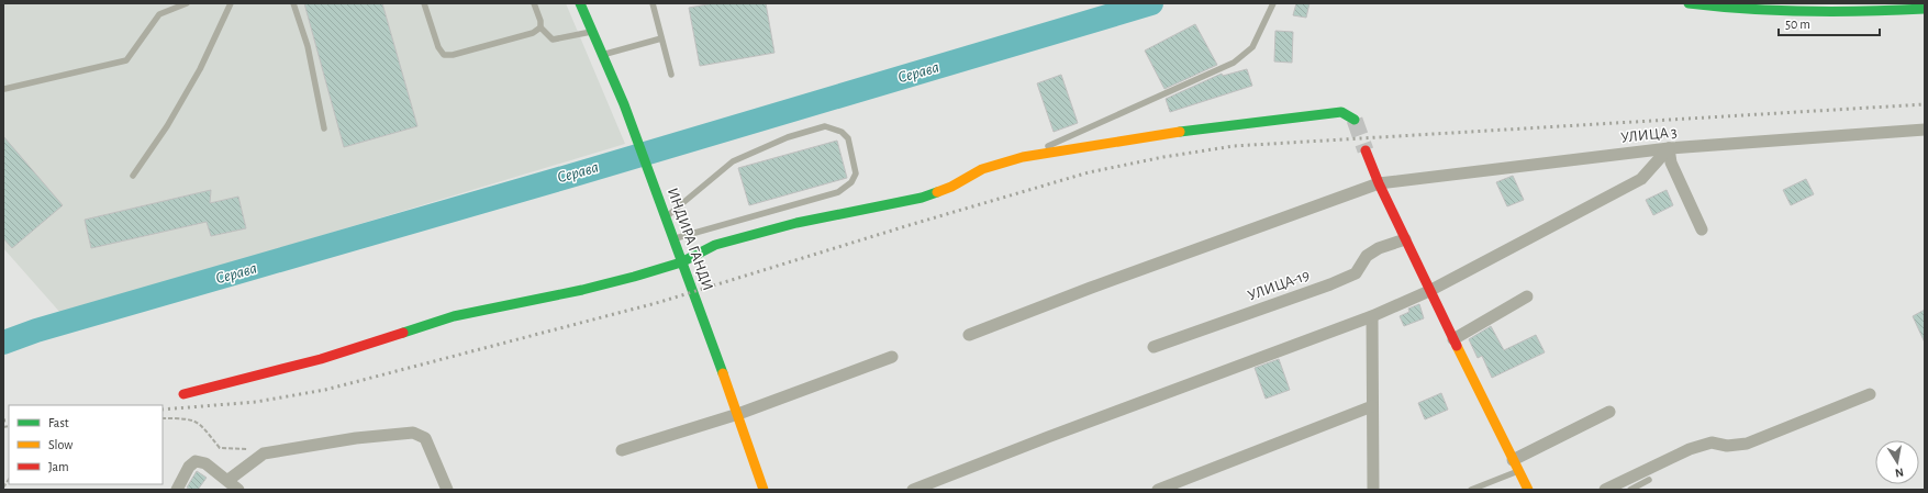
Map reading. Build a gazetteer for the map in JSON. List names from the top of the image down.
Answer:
{
  "streets": {
    "street": ["УЛИЦА 3", "ИНДИРА ГАНДИ", "УЛИЦА-19"]
  },
  "water": ["Серава"],
  "legend": ["Fast", "Slow", "Jam"],
  "scale_bar": "50 m",
  "north": "bottom"
}
